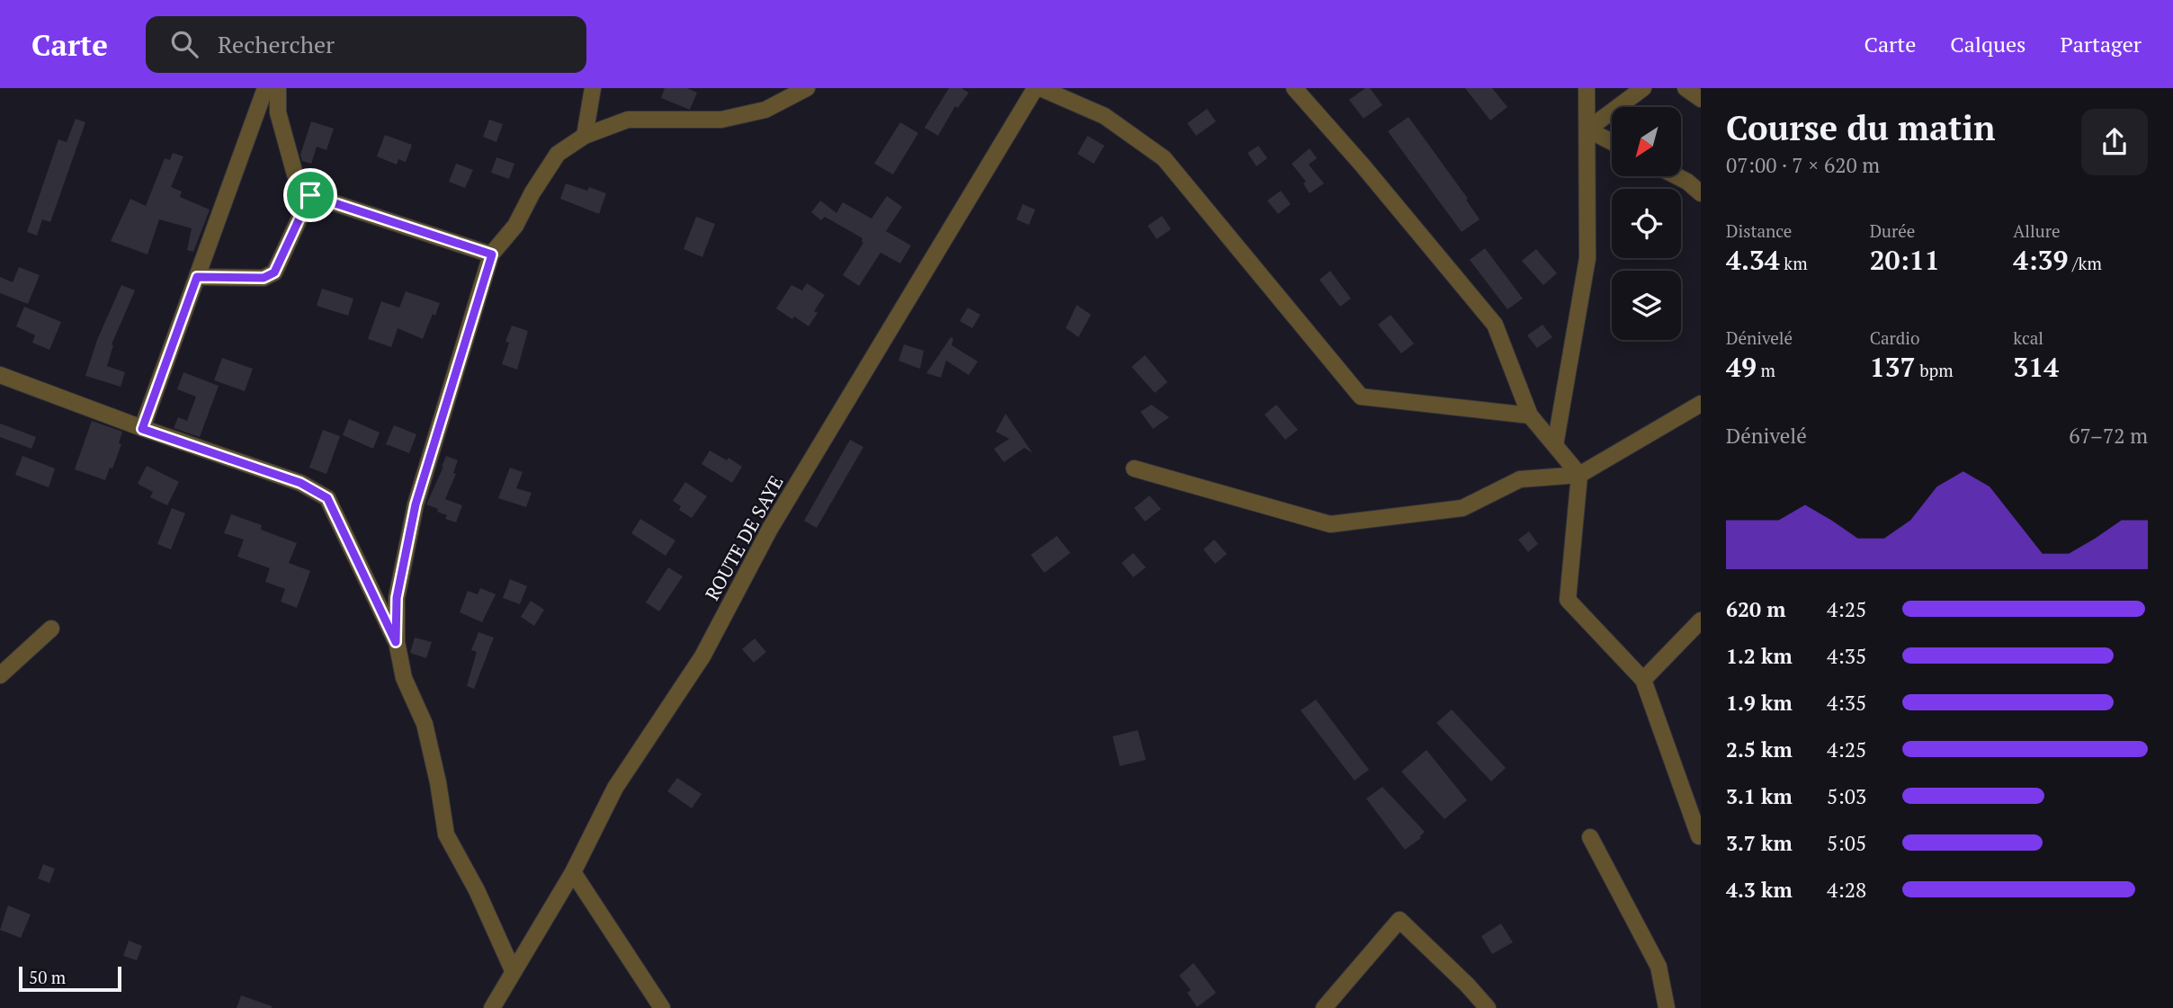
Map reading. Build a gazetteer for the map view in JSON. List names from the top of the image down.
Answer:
{
  "streets": {
    "street": ["ROUTE DE SAYE"]
  },
  "scale_bar": "50 m",
  "north": "bottom left",
  "page": {
    "header": "Carte",
    "search": "Rechercher",
    "nav": ["Carte", "Calques", "Partager"],
    "heading": ["Course du matin", "07:00 · 7 × 620 m"],
    "stats": [
      ["Distance", "4.34 km"],
      ["Durée", "20:11"],
      ["Allure", "4:39 /km"],
      ["Dénivelé", "49 m"],
      ["Cardio", "137 bpm"],
      ["kcal", "314"]
    ],
    "chart": ["Dénivelé", "67–72 m"],
    "list": [
      {
        "name": "620 m",
        "note": "4:25"
      },
      {
        "name": "1.2 km",
        "note": "4:35"
      },
      {
        "name": "1.9 km",
        "note": "4:35"
      },
      {
        "name": "2.5 km",
        "note": "4:25"
      },
      {
        "name": "3.1 km",
        "note": "5:03"
      },
      {
        "name": "3.7 km",
        "note": "5:05"
      },
      {
        "name": "4.3 km",
        "note": "4:28"
      }
    ],
    "scale": "50 m"
  }
}
